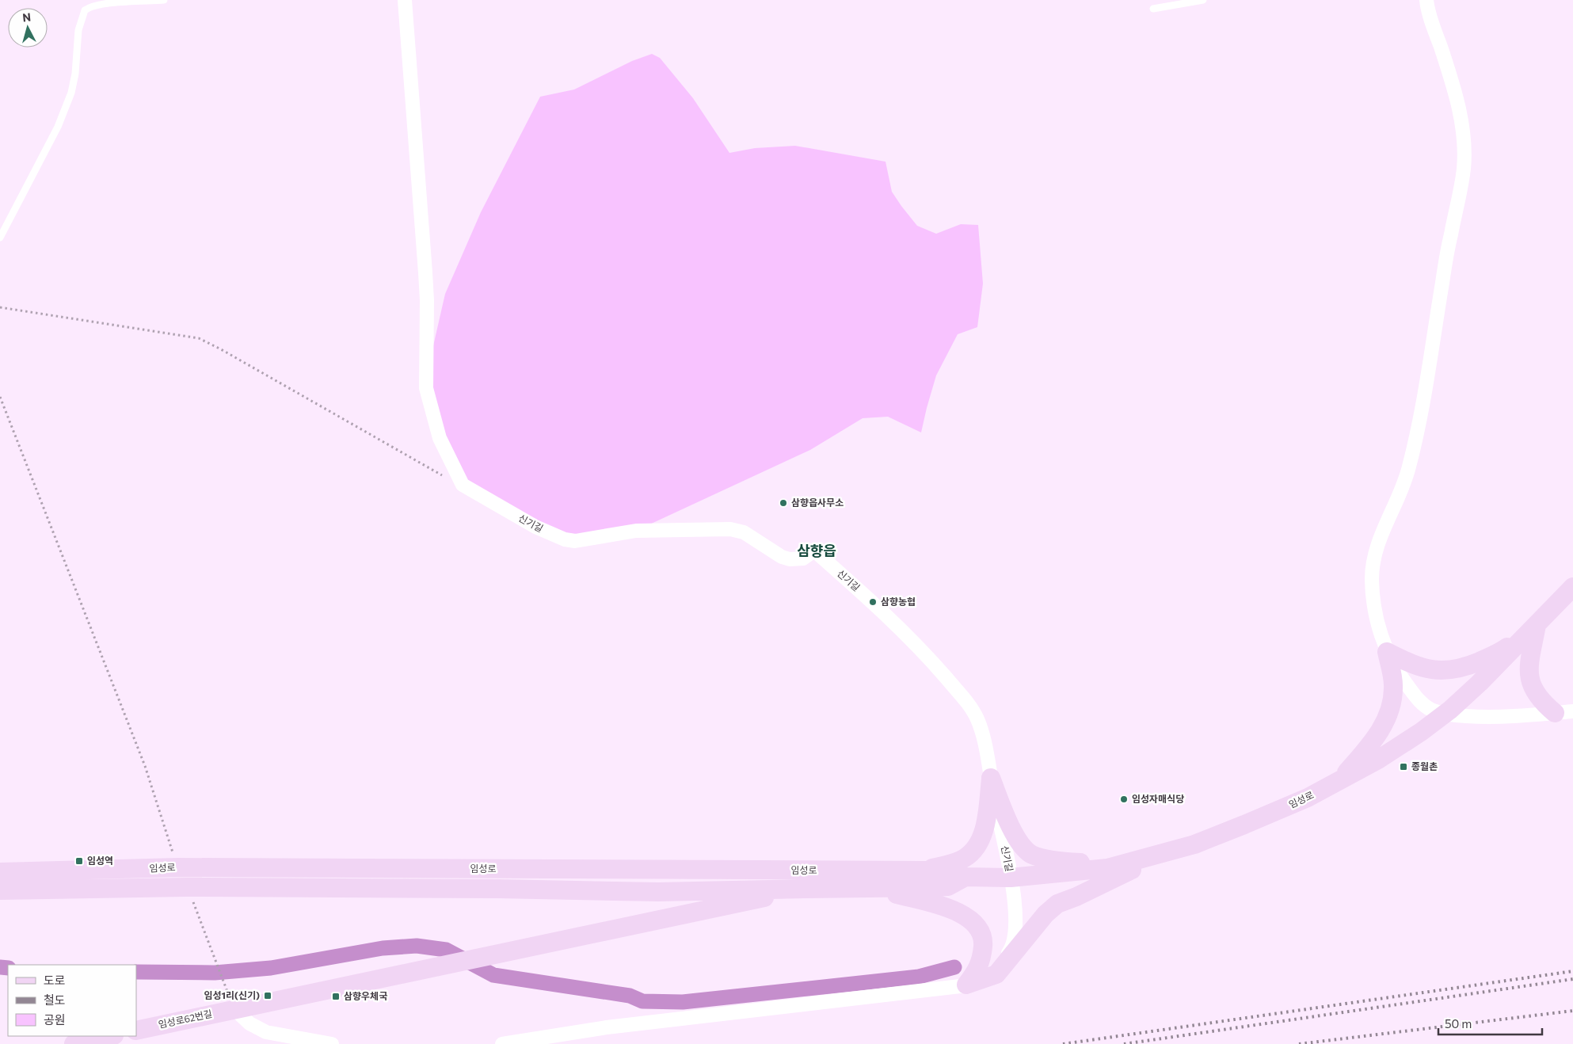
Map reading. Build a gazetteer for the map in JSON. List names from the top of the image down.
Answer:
{
  "streets": {
    "main road": ["임성로", "임성로62번길"],
    "street": ["신기길"]
  },
  "crossings": [
    ["신기길", "임성로"],
    ["임성로", "임성로62번길"]
  ],
  "districts": ["삼향읍"],
  "places": {
    "other": ["삼향읍사무소", "삼향농협", "임성자매식당"],
    "transit": [
      "종월촌",
      "임성역",
      "임성1리(신기)",
      "삼향우체국"
    ]
  },
  "legend": ["도로", "철도", "공원"],
  "scale_bar": "50 m",
  "north": "top"
}
